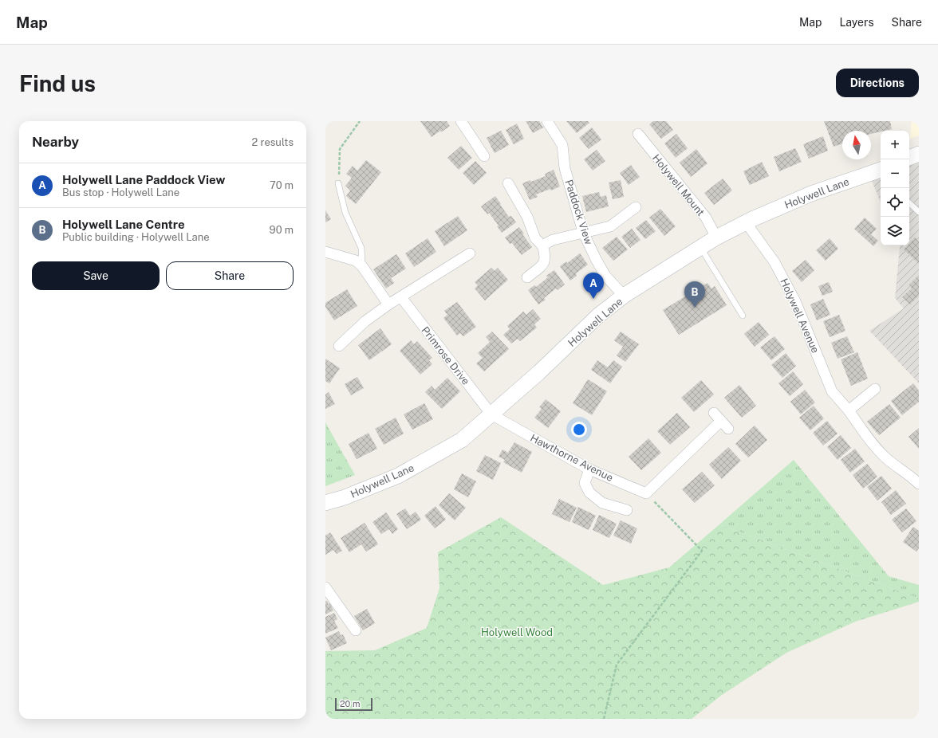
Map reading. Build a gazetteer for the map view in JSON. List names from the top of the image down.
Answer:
{
  "streets": {
    "main road": ["Holywell Lane"],
    "street": [
      "Holywell Mount",
      "Paddock View",
      "Holywell Avenue",
      "Primrose Drive",
      "Hawthorne Avenue"
    ]
  },
  "crossings": [
    ["Holywell Mount", "Holywell Lane"],
    ["Holywell Lane", "Paddock View"],
    ["Holywell Lane", "Holywell Avenue"],
    ["Holywell Lane", "Primrose Drive"],
    ["Holywell Lane", "Hawthorne Avenue"],
    ["Primrose Drive", "Hawthorne Avenue"]
  ],
  "parks": ["Holywell Wood"],
  "scale_bar": "20 m",
  "north": "top",
  "page": {
    "header": "Map",
    "nav": ["Map", "Layers", "Share"],
    "buttons": [
      "Directions",
      ["Save", "Share"]
    ],
    "title": "Find us",
    "heading": ["Nearby", "2 results"],
    "map_buttons": ["+", "−"],
    "list": [
      {
        "mark": "A",
        "name": "Holywell Lane Paddock View",
        "note": "Bus stop · Holywell Lane",
        "value": "70 m"
      },
      {
        "mark": "B",
        "name": "Holywell Lane Centre",
        "note": "Public building · Holywell Lane",
        "value": "90 m"
      }
    ],
    "pins": ["A", "B"],
    "scale": "20 m"
  }
}
